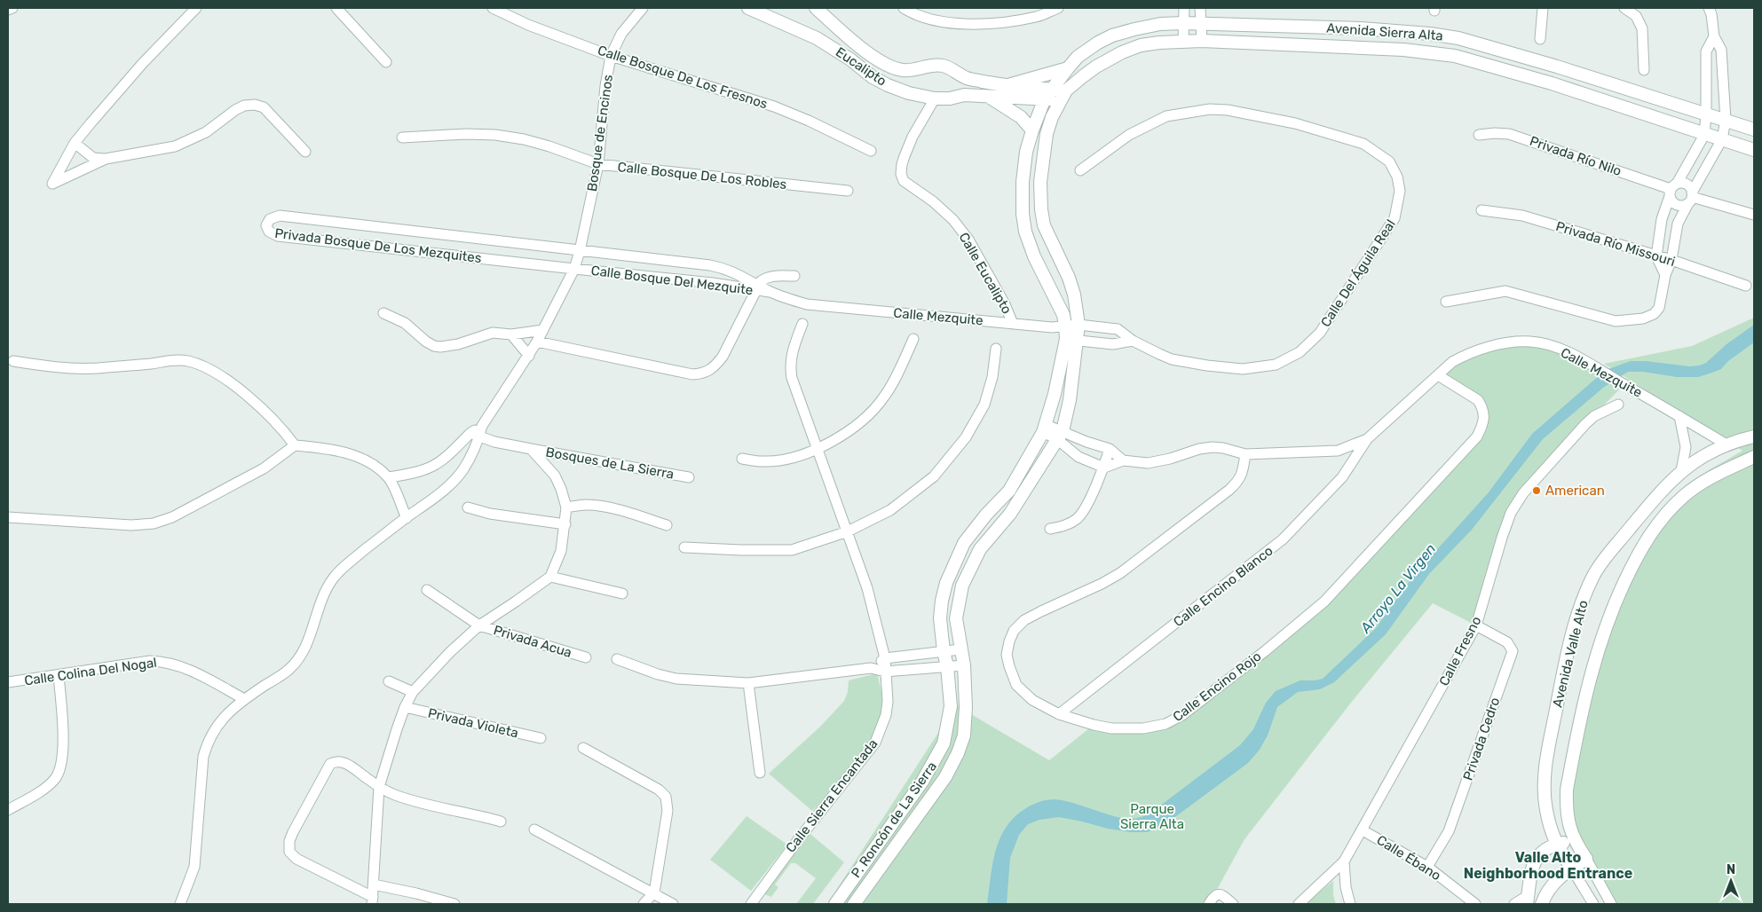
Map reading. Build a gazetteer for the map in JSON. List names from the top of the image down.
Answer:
{
  "streets": {
    "street": [
      "Avenida Sierra Alta",
      "Eucalipto",
      "Calle Bosque De Los Fresnos",
      "Bosque de Encinos",
      "Privada Río Nilo",
      "Calle Bosque De Los Robles",
      "Privada Río Missouri",
      "Privada Bosque De Los Mezquites",
      "Calle Eucalipto",
      "Calle Del Águila Real",
      "Calle Bosque Del Mezquite",
      "Calle Mezquite",
      "Bosques de La Sierra",
      "Calle Encino Blanco",
      "Privada Acua",
      "Calle Fresno",
      "Avenida Valle Alto",
      "Calle Colina Del Nogal",
      "Calle Encino Rojo",
      "Privada Violeta",
      "Privada Cedro",
      "Calle Sierra Encantada",
      "P. Roncón de La Sierra",
      "Calle Ébano"
    ]
  },
  "crossings": [
    ["Avenida Sierra Alta", "Eucalipto"],
    ["Avenida Sierra Alta", "P. Roncón de La Sierra"],
    ["Eucalipto", "Calle Eucalipto"],
    ["Eucalipto", "P. Roncón de La Sierra"],
    ["Calle Bosque De Los Fresnos", "Bosque de Encinos"],
    ["Bosque de Encinos", "Calle Bosque De Los Robles"],
    ["Bosque de Encinos", "Privada Bosque De Los Mezquites"],
    ["Bosque de Encinos", "Calle Bosque Del Mezquite"],
    ["Bosque de Encinos", "Bosques de La Sierra"],
    ["Bosque de Encinos", "Calle Colina Del Nogal"],
    ["Privada Bosque De Los Mezquites", "Calle Bosque Del Mezquite"],
    ["Calle Eucalipto", "Calle Mezquite"],
    ["Calle Del Águila Real", "Calle Mezquite"],
    ["Calle Del Águila Real", "P. Roncón de La Sierra"],
    ["Calle Bosque Del Mezquite", "Calle Mezquite"],
    ["Calle Mezquite", "Calle Encino Blanco"],
    ["Calle Mezquite", "Avenida Valle Alto"],
    ["Calle Mezquite", "Calle Encino Rojo"],
    ["Calle Mezquite", "P. Roncón de La Sierra"],
    ["Calle Encino Blanco", "Calle Encino Rojo"],
    ["Calle Fresno", "Privada Cedro"],
    ["Calle Fresno", "Calle Ébano"],
    ["Privada Cedro", "Calle Ébano"]
  ],
  "districts": ["Valle Alto Neighborhood Entrance"],
  "water": ["Arroyo La Virgen"],
  "parks": ["Parque Sierra Alta"],
  "places": ["American"],
  "north": "top"
}
